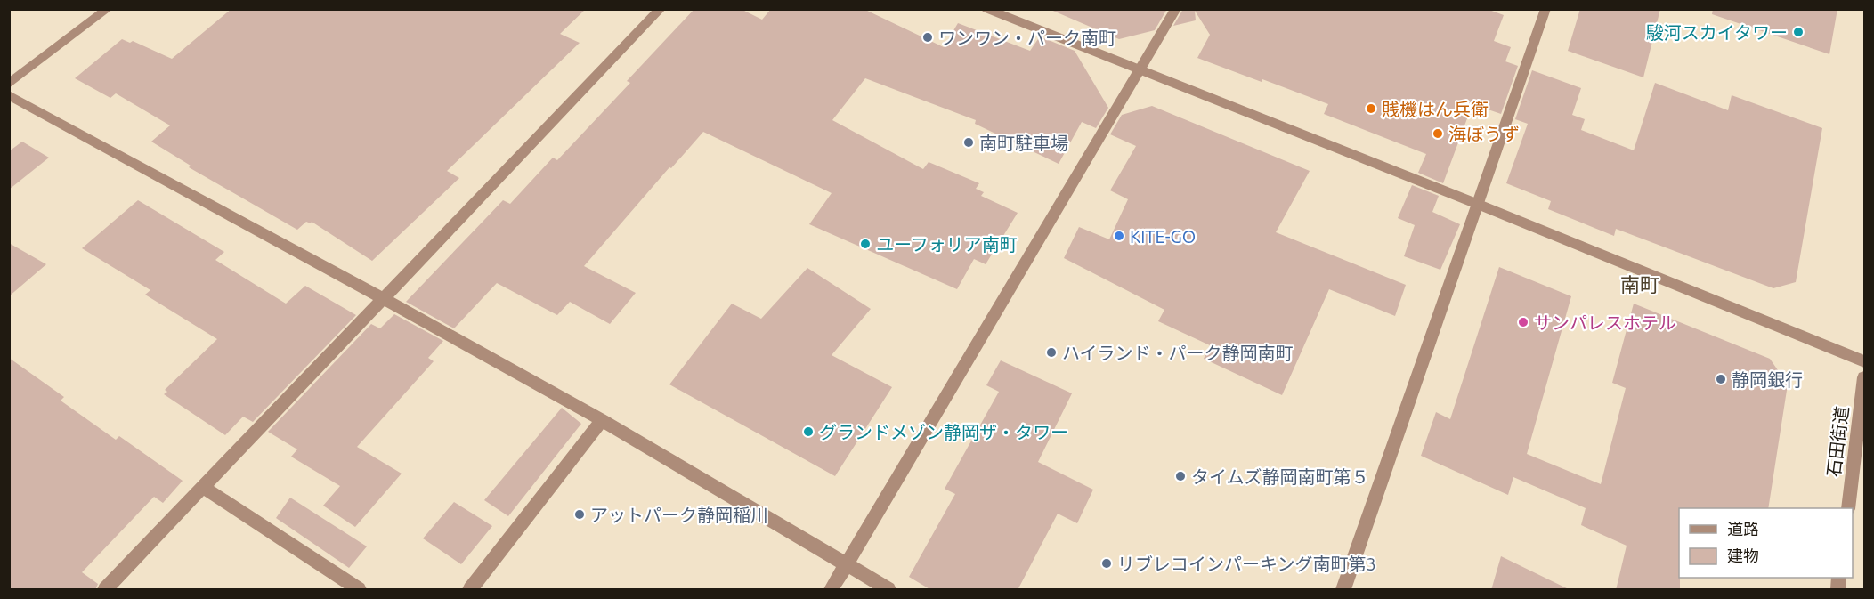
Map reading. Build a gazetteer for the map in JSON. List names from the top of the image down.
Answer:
{
  "streets": {
    "street": ["石田街道"]
  },
  "districts": ["南町"],
  "places": [
    "駿河スカイタワー",
    "ワンワン・パーク南町",
    "賎機はん兵衛",
    "海ぼうず",
    "南町駐車場",
    "KITE-GO",
    "ユーフォリア南町",
    "サンパレスホテル",
    "ハイランド・パーク静岡南町",
    "静岡銀行",
    "グランドメゾン静岡ザ・タワー",
    "タイムズ静岡南町第５",
    "アットパーク静岡稲川",
    "リブレコインパーキング南町第3"
  ],
  "legend": ["道路", "建物"]
}
